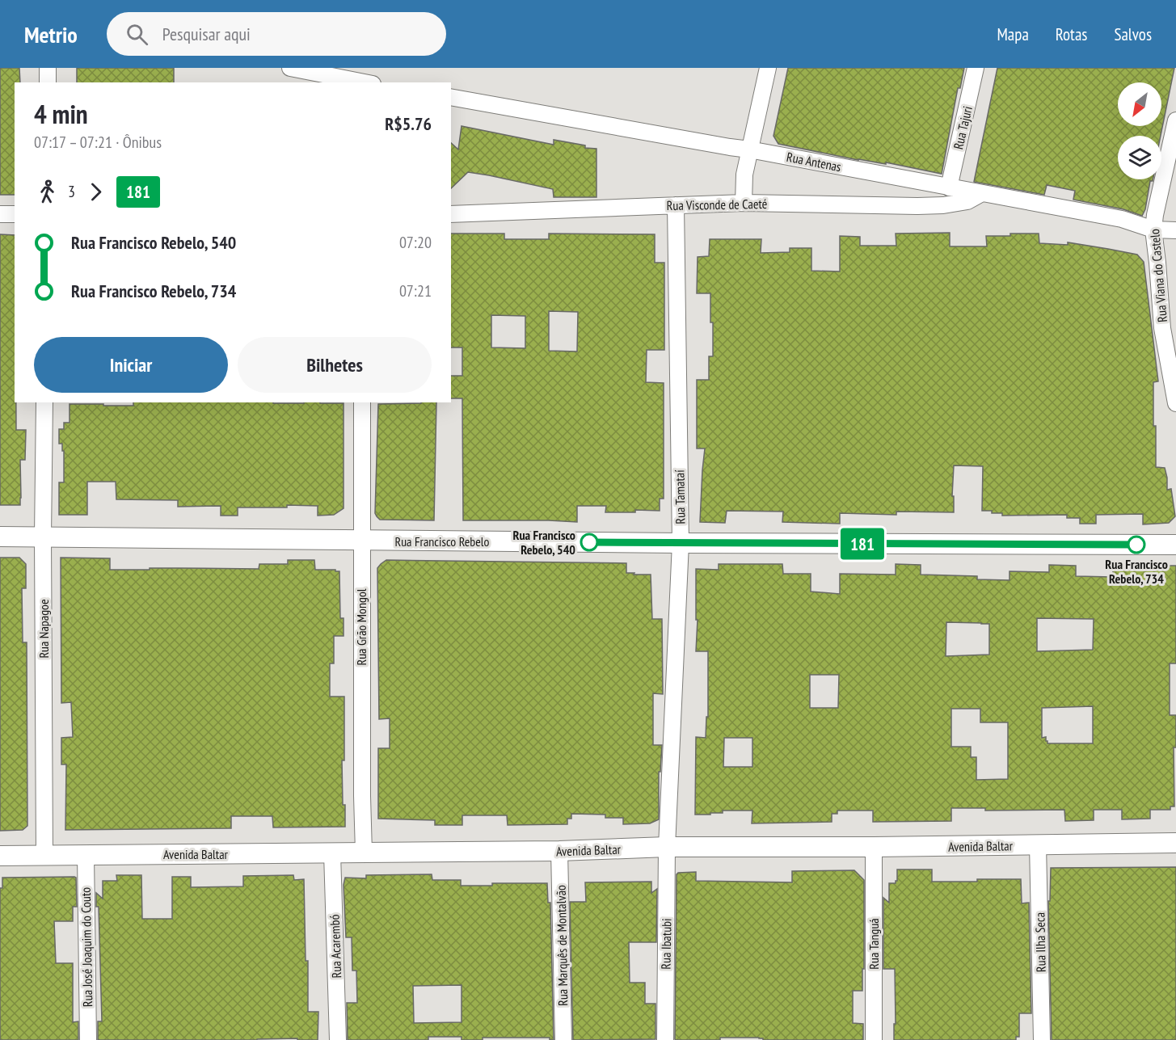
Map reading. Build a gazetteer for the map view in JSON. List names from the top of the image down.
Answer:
{
  "streets": {
    "street": [
      "Rua Tajuri",
      "Rua Antenas",
      "Rua Visconde de Caeté",
      "Rua Viana do Castelo",
      "Rua Tamataí",
      "Rua Francisco Rebelo",
      "Rua Grão Mongol",
      "Rua Napagoe",
      "Avenida Baltar",
      "Rua Ilha Seca",
      "Rua Ibatubi",
      "Rua Tanguá",
      "Rua Marquês de Montalvão",
      "Rua Acarembó",
      "Rua José Joaquim do Couto"
    ]
  },
  "crossings": [
    ["Rua Tajuri", "Rua Antenas"],
    ["Rua Antenas", "Rua Visconde de Caeté"],
    ["Rua Antenas", "Rua Viana do Castelo"],
    ["Rua Visconde de Caeté", "Rua Tamataí"],
    ["Rua Tamataí", "Rua Francisco Rebelo"],
    ["Rua Tamataí", "Avenida Baltar"],
    ["Rua Tamataí", "Rua Ibatubi"],
    ["Rua Francisco Rebelo", "Rua Grão Mongol"],
    ["Rua Francisco Rebelo", "Rua Napagoe"],
    ["Rua Grão Mongol", "Avenida Baltar"],
    ["Rua Napagoe", "Avenida Baltar"],
    ["Avenida Baltar", "Rua Ilha Seca"],
    ["Avenida Baltar", "Rua Ibatubi"],
    ["Avenida Baltar", "Rua Tanguá"],
    ["Avenida Baltar", "Rua Marquês de Montalvão"],
    ["Avenida Baltar", "Rua Acarembó"],
    ["Avenida Baltar", "Rua José Joaquim do Couto"]
  ],
  "places": ["Rua Francisco Rebelo, 540", "Rua Francisco Rebelo, 734"],
  "lines": ["bus line 181"],
  "north": "bottom left",
  "page": {
    "header": "Metrio",
    "search": "Pesquisar aqui",
    "nav": ["Mapa", "Rotas", "Salvos"],
    "on_map": "181",
    "heading": ["4 min", "07:17 – 07:21 · Ônibus", "R$5.76"],
    "legs": ["3", "181"],
    "list": [
      {
        "name": "Rua Francisco Rebelo, 540",
        "value": "07:20"
      },
      {
        "name": "Rua Francisco Rebelo, 734",
        "value": "07:21"
      }
    ],
    "buttons": ["Iniciar", "Bilhetes"]
  }
}
